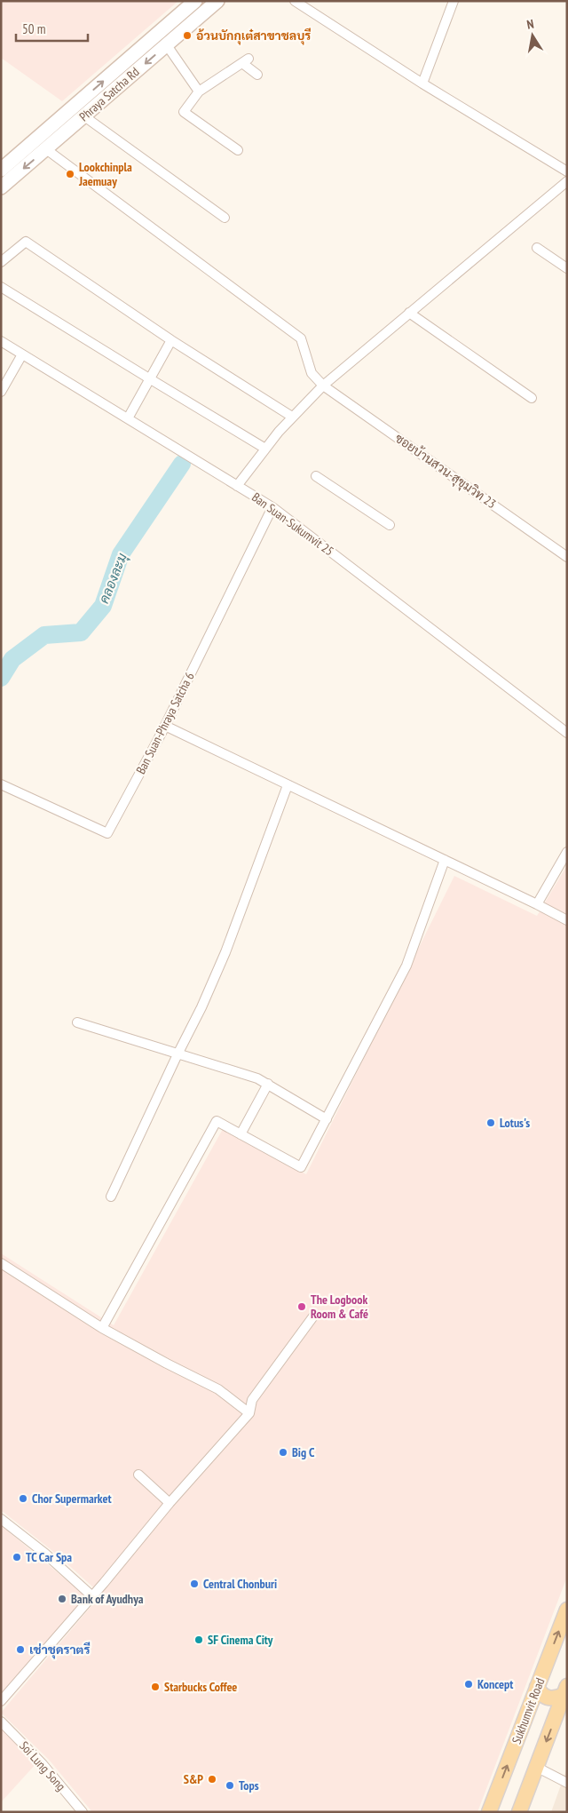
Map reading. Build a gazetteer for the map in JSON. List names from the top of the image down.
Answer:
{
  "streets": {
    "main road": ["Phraya Satcha Rd", "Sukhumvit Road"],
    "street": [
      "ซอยบ้านสวน-สุขุมวิท 23",
      "Ban Suan-Sukumvit 25",
      "Ban Suan-Phraya Satcha 6",
      "Soi Lung Song"
    ]
  },
  "crossings": [
    ["Phraya Satcha Rd", "ซอยบ้านสวน-สุขุมวิท 23"],
    ["Ban Suan-Sukumvit 25", "Ban Suan-Phraya Satcha 6"]
  ],
  "water": ["คลองละมุ"],
  "places": [
    "อ้วนบักกุเต๋สาขาชลบุรี",
    "Lookchinpla Jaemuay",
    "Lotus's",
    "The Logbook Room & Café",
    "Big C",
    "Chor Supermarket",
    "TC Car Spa",
    "Central Chonburi",
    "Bank of Ayudhya",
    "SF Cinema City",
    "เช่าชุดราตรี",
    "Koncept",
    "Starbucks Coffee",
    "S&P",
    "Tops"
  ],
  "scale_bar": "50 m",
  "north": "top"
}
